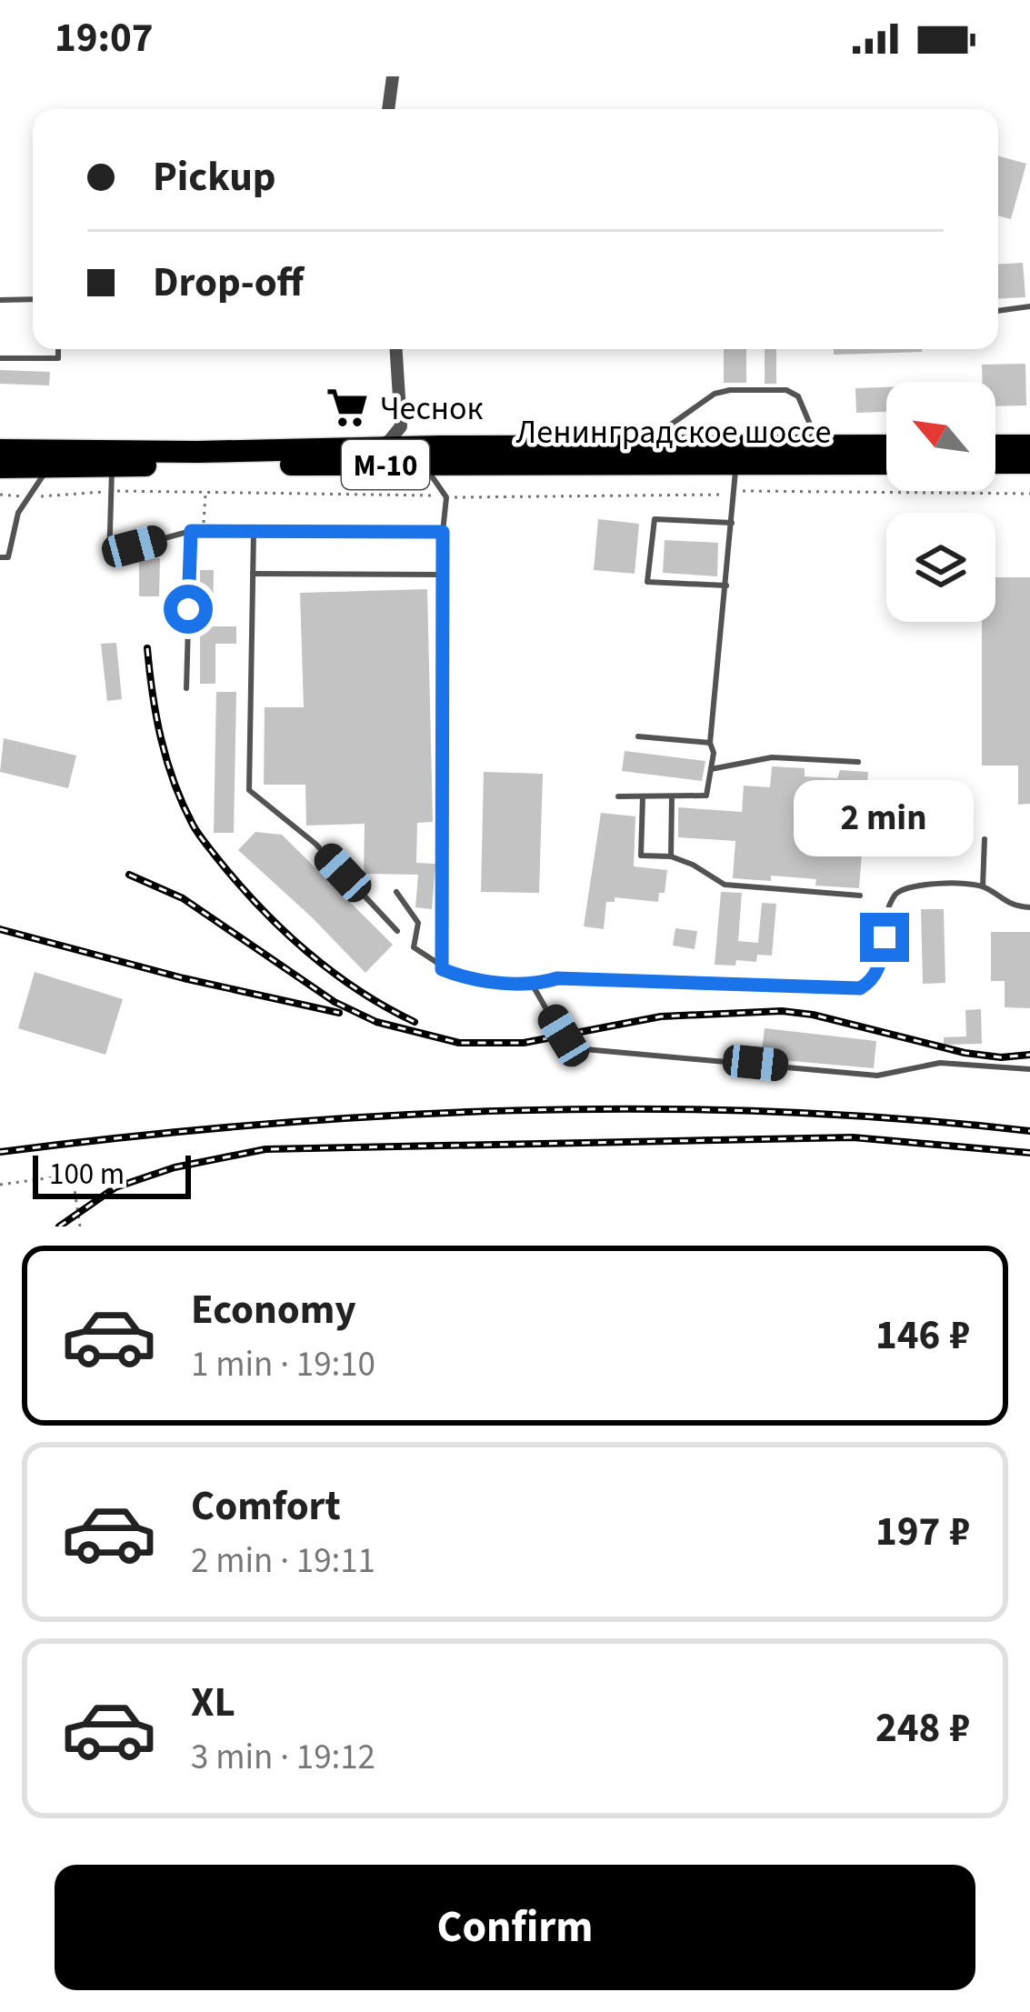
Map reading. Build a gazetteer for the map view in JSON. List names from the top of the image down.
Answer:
{
  "streets": {
    "highway": ["Ленинградское шоссе", "М-10"]
  },
  "crossings": [
    ["Ленинградское шоссе", "М-10"]
  ],
  "places": {
    "supermarket": ["Чеснок"]
  },
  "scale_bar": "100 m",
  "north": "top left",
  "page": {
    "status": "19:07",
    "banner": ["Pickup", "Drop-off"],
    "bubble": "2 min",
    "scale": "100 m",
    "list": [
      {
        "name": "Economy",
        "note": "1 min · 19:10",
        "value": "146 ₽"
      },
      {
        "name": "Comfort",
        "note": "2 min · 19:11",
        "value": "197 ₽"
      },
      {
        "name": "XL",
        "note": "3 min · 19:12",
        "value": "248 ₽"
      }
    ],
    "buttons": "Confirm"
  }
}
